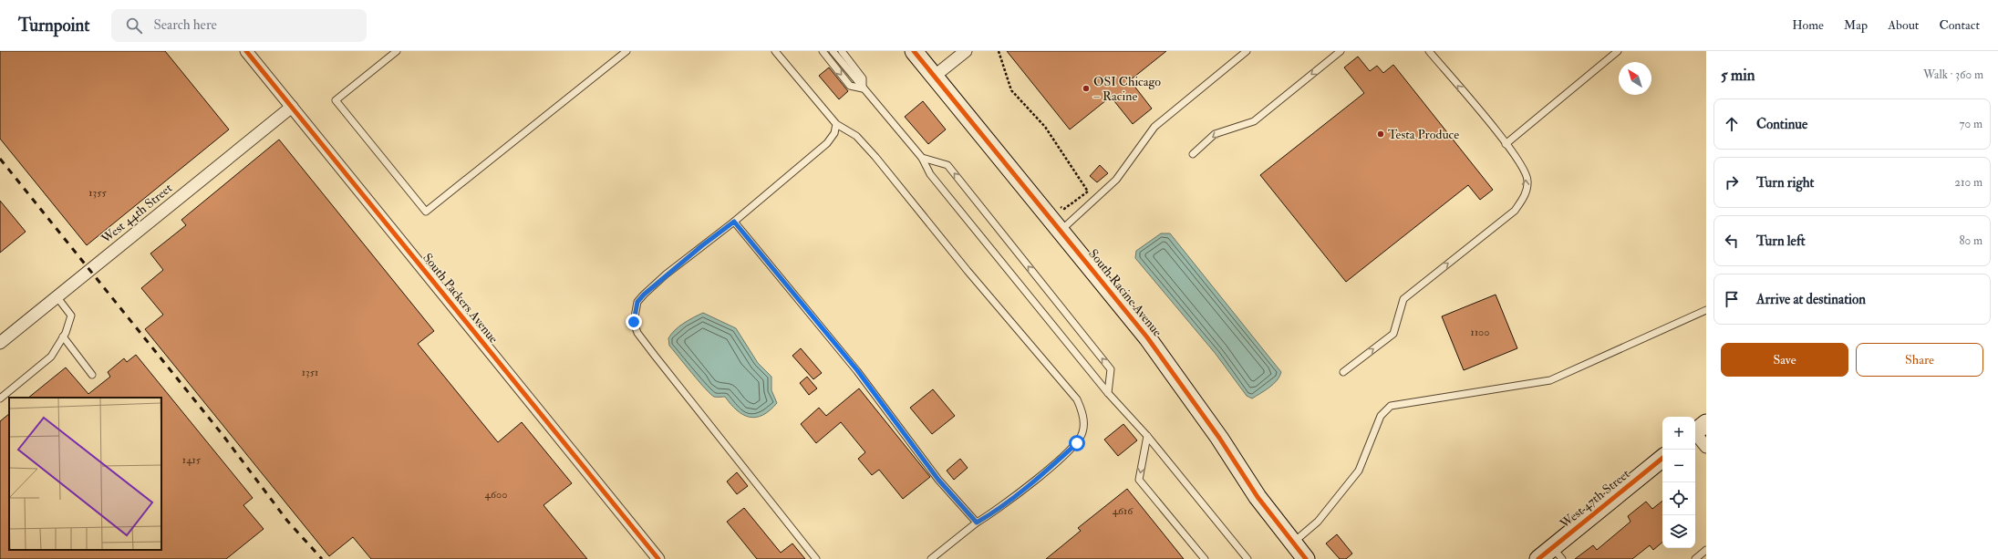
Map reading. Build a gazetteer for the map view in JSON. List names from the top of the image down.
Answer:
{
  "streets": {
    "street": [
      "West 44th Street",
      "South Racine Avenue",
      "South Packers Avenue",
      "West 47th Street"
    ]
  },
  "crossings": [
    ["West 44th Street", "South Packers Avenue"]
  ],
  "places": ["OSI Chicago – Racine", "Testa Produce"],
  "house_numbers": [
    "1355",
    "1100",
    "1351",
    "1415",
    "4600",
    "4616"
  ],
  "north": "top left",
  "page": {
    "header": "Turnpoint",
    "search": "Search here",
    "nav": [
      "Home",
      "Map",
      "About",
      "Contact"
    ],
    "heading": ["5 min", "Walk · 360 m"],
    "list": [
      ["Continue", "70 m"],
      ["Turn right", "210 m"],
      ["Turn left", "80 m"],
      "Arrive at destination"
    ],
    "buttons": ["Save", "Share"],
    "map_buttons": ["+", "−"]
  }
}
